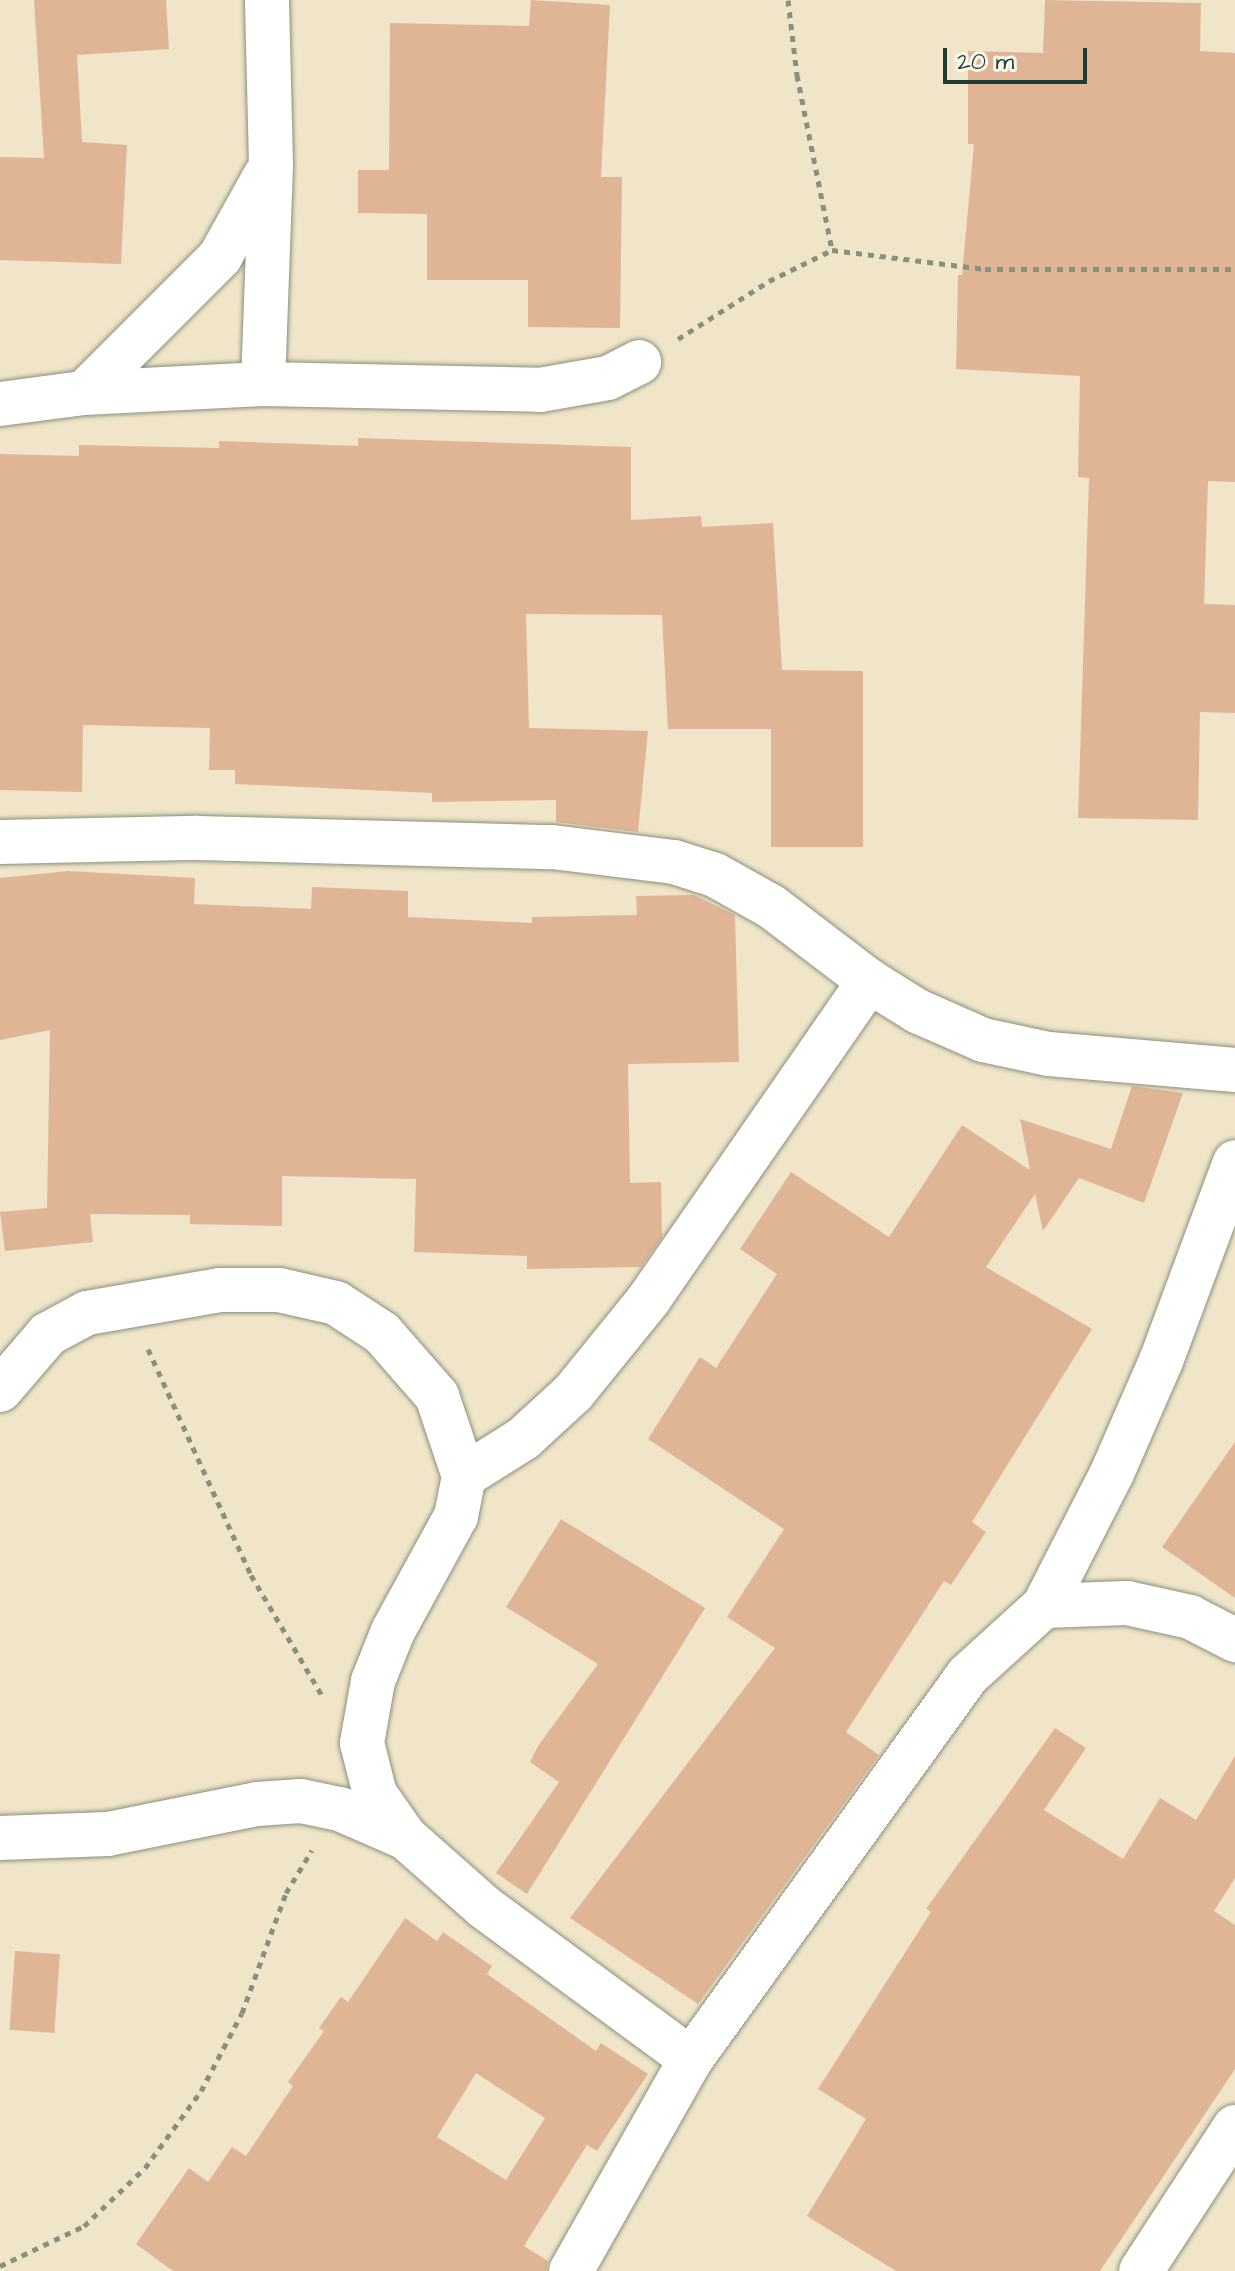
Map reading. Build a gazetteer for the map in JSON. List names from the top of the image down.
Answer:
{
  "scale_bar": "20 m"
}
